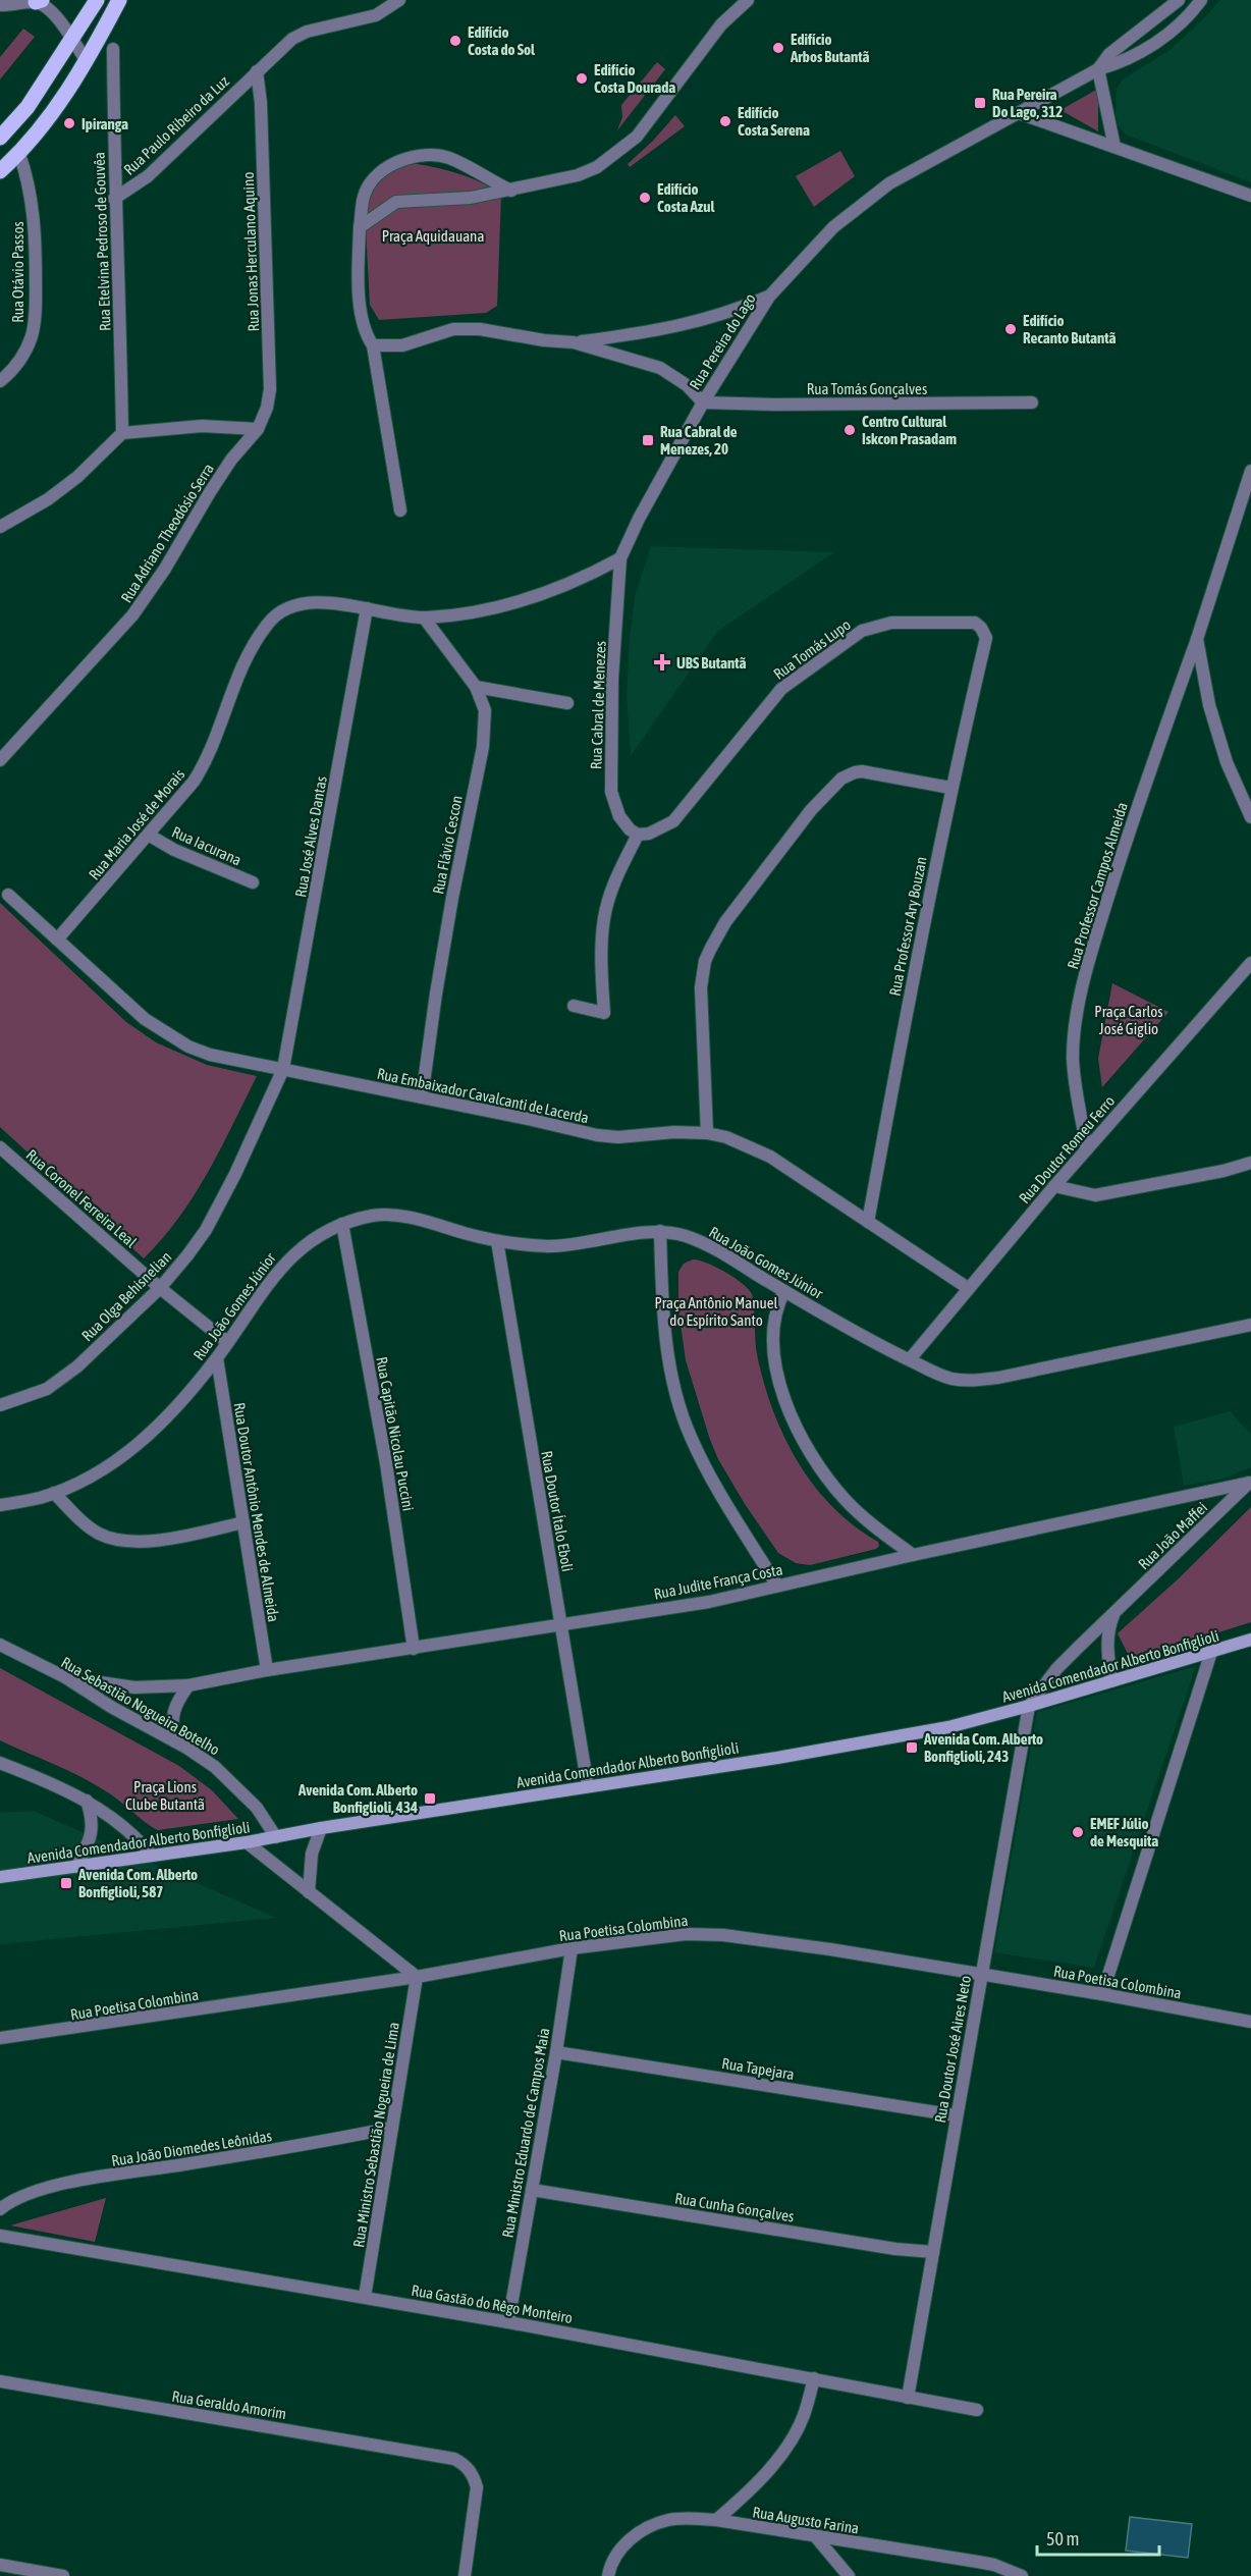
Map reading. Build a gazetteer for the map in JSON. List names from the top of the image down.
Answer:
{
  "streets": {
    "main road": ["Avenida Comendador Alberto Bonfiglioli"],
    "street": [
      "Rua Paulo Ribeiro da Luz",
      "Rua Etelvina Pedroso de Gouvêa",
      "Rua Jonas Herculano Aquino",
      "Rua Otávio Passos",
      "Rua Pereira do Lago",
      "Rua Tomás Gonçalves",
      "Rua Adriano Theodósio Serra",
      "Rua Tomás Lupo",
      "Rua Cabral de Menezes",
      "Rua Maria José de Morais",
      "Rua José Alves Dantas",
      "Rua Flávio Cescon",
      "Rua Iacurana",
      "Rua Professor Campos Almeida",
      "Rua Professor Ary Bouzan",
      "Rua Embaixador Cavalcanti de Lacerda",
      "Rua Doutor Romeu Ferro",
      "Rua Coronel Ferreira Leal",
      "Rua João Gomes Júnior",
      "Rua Olga Behisnelian",
      "Rua Capitão Nicolau Puccini",
      "Rua Doutor Ítalo Eboli",
      "Rua Doutor Antônio Mendes de Almeida",
      "Rua João Maffei",
      "Rua Judite França Costa",
      "Rua Sebastião Nogueira Botelho",
      "Rua Poetisa Colombina",
      "Rua Doutor José Aires Neto",
      "Rua Tapejara",
      "Rua Ministro Eduardo de Campos Maia",
      "Rua Ministro Sebastião Nogueira de Lima",
      "Rua João Diomedes Leônidas",
      "Rua Cunha Gonçalves",
      "Rua Gastão do Rêgo Monteiro",
      "Rua Geraldo Amorim",
      "Rua Augusto Farina"
    ]
  },
  "crossings": [
    ["Rua Paulo Ribeiro da Luz", "Rua Etelvina Pedroso de Gouvêa"],
    ["Rua Paulo Ribeiro da Luz", "Rua Jonas Herculano Aquino"],
    ["Rua Jonas Herculano Aquino", "Rua Adriano Theodósio Serra"],
    ["Rua Pereira do Lago", "Rua Tomás Gonçalves"],
    ["Rua Pereira do Lago", "Rua Cabral de Menezes"],
    ["Rua Tomás Gonçalves", "Rua Cabral de Menezes"],
    ["Rua Tomás Lupo", "Rua Cabral de Menezes"],
    ["Rua Tomás Lupo", "Rua Professor Ary Bouzan"],
    ["Rua Cabral de Menezes", "Rua Maria José de Morais"],
    ["Rua Maria José de Morais", "Rua José Alves Dantas"],
    ["Rua Maria José de Morais", "Rua Flávio Cescon"],
    ["Rua Maria José de Morais", "Rua Iacurana"],
    ["Rua Maria José de Morais", "Rua Embaixador Cavalcanti de Lacerda"],
    ["Rua José Alves Dantas", "Rua Embaixador Cavalcanti de Lacerda"],
    ["Rua José Alves Dantas", "Rua Olga Behisnelian"],
    ["Rua Flávio Cescon", "Rua Embaixador Cavalcanti de Lacerda"],
    ["Rua Professor Campos Almeida", "Rua Doutor Romeu Ferro"],
    ["Rua Professor Ary Bouzan", "Rua Embaixador Cavalcanti de Lacerda"],
    ["Rua Embaixador Cavalcanti de Lacerda", "Rua Doutor Romeu Ferro"],
    ["Rua Embaixador Cavalcanti de Lacerda", "Rua Olga Behisnelian"],
    ["Rua Doutor Romeu Ferro", "Rua João Gomes Júnior"],
    ["Rua Coronel Ferreira Leal", "Rua João Gomes Júnior"],
    ["Rua Coronel Ferreira Leal", "Rua Olga Behisnelian"],
    ["Rua João Gomes Júnior", "Rua Capitão Nicolau Puccini"],
    ["Rua João Gomes Júnior", "Rua Doutor Ítalo Eboli"],
    ["Rua João Gomes Júnior", "Rua Doutor Antônio Mendes de Almeida"],
    ["Rua Capitão Nicolau Puccini", "Rua Judite França Costa"],
    ["Rua Doutor Ítalo Eboli", "Rua Judite França Costa"],
    ["Rua Doutor Ítalo Eboli", "Avenida Comendador Alberto Bonfiglioli"],
    ["Rua Doutor Antônio Mendes de Almeida", "Rua Judite França Costa"],
    ["Rua João Maffei", "Rua Judite França Costa"],
    ["Rua João Maffei", "Avenida Comendador Alberto Bonfiglioli"],
    ["Rua João Maffei", "Rua Doutor José Aires Neto"],
    ["Rua Judite França Costa", "Rua Sebastião Nogueira Botelho"],
    ["Avenida Comendador Alberto Bonfiglioli", "Rua Sebastião Nogueira Botelho"],
    ["Avenida Comendador Alberto Bonfiglioli", "Rua Doutor José Aires Neto"],
    ["Rua Poetisa Colombina", "Rua Doutor José Aires Neto"],
    ["Rua Poetisa Colombina", "Rua Ministro Eduardo de Campos Maia"],
    ["Rua Poetisa Colombina", "Rua Ministro Sebastião Nogueira de Lima"],
    ["Rua Doutor José Aires Neto", "Rua Tapejara"],
    ["Rua Doutor José Aires Neto", "Rua Cunha Gonçalves"],
    ["Rua Doutor José Aires Neto", "Rua Gastão do Rêgo Monteiro"],
    ["Rua Tapejara", "Rua Ministro Eduardo de Campos Maia"],
    ["Rua Ministro Eduardo de Campos Maia", "Rua Cunha Gonçalves"],
    ["Rua Ministro Eduardo de Campos Maia", "Rua Gastão do Rêgo Monteiro"],
    ["Rua Ministro Sebastião Nogueira de Lima", "Rua João Diomedes Leônidas"],
    ["Rua Ministro Sebastião Nogueira de Lima", "Rua Gastão do Rêgo Monteiro"]
  ],
  "parks": [
    "Praça Aquidauana",
    "Praça Carlos José Giglio",
    "Praça Antônio Manuel do Espírito Santo",
    "Praça Lions Clube Butantã"
  ],
  "places": {
    "other": [
      "Edifício Costa do Sol",
      "Edifício Arbos Butantã",
      "Edifício Costa Dourada",
      "Edifício Costa Serena",
      "Ipiranga",
      "Edifício Costa Azul",
      "Edifício Recanto Butantã",
      "Centro Cultural Iskcon Prasadam",
      "EMEF Júlio de Mesquita"
    ],
    "transit": [
      "Rua Pereira Do Lago, 312",
      "Rua Cabral de Menezes, 20",
      "Avenida Com. Alberto Bonfiglioli, 243",
      "Avenida Com. Alberto Bonfiglioli, 434",
      "Avenida Com. Alberto Bonfiglioli, 587"
    ],
    "health": ["UBS Butantã"]
  },
  "scale_bar": "50 m"
}
